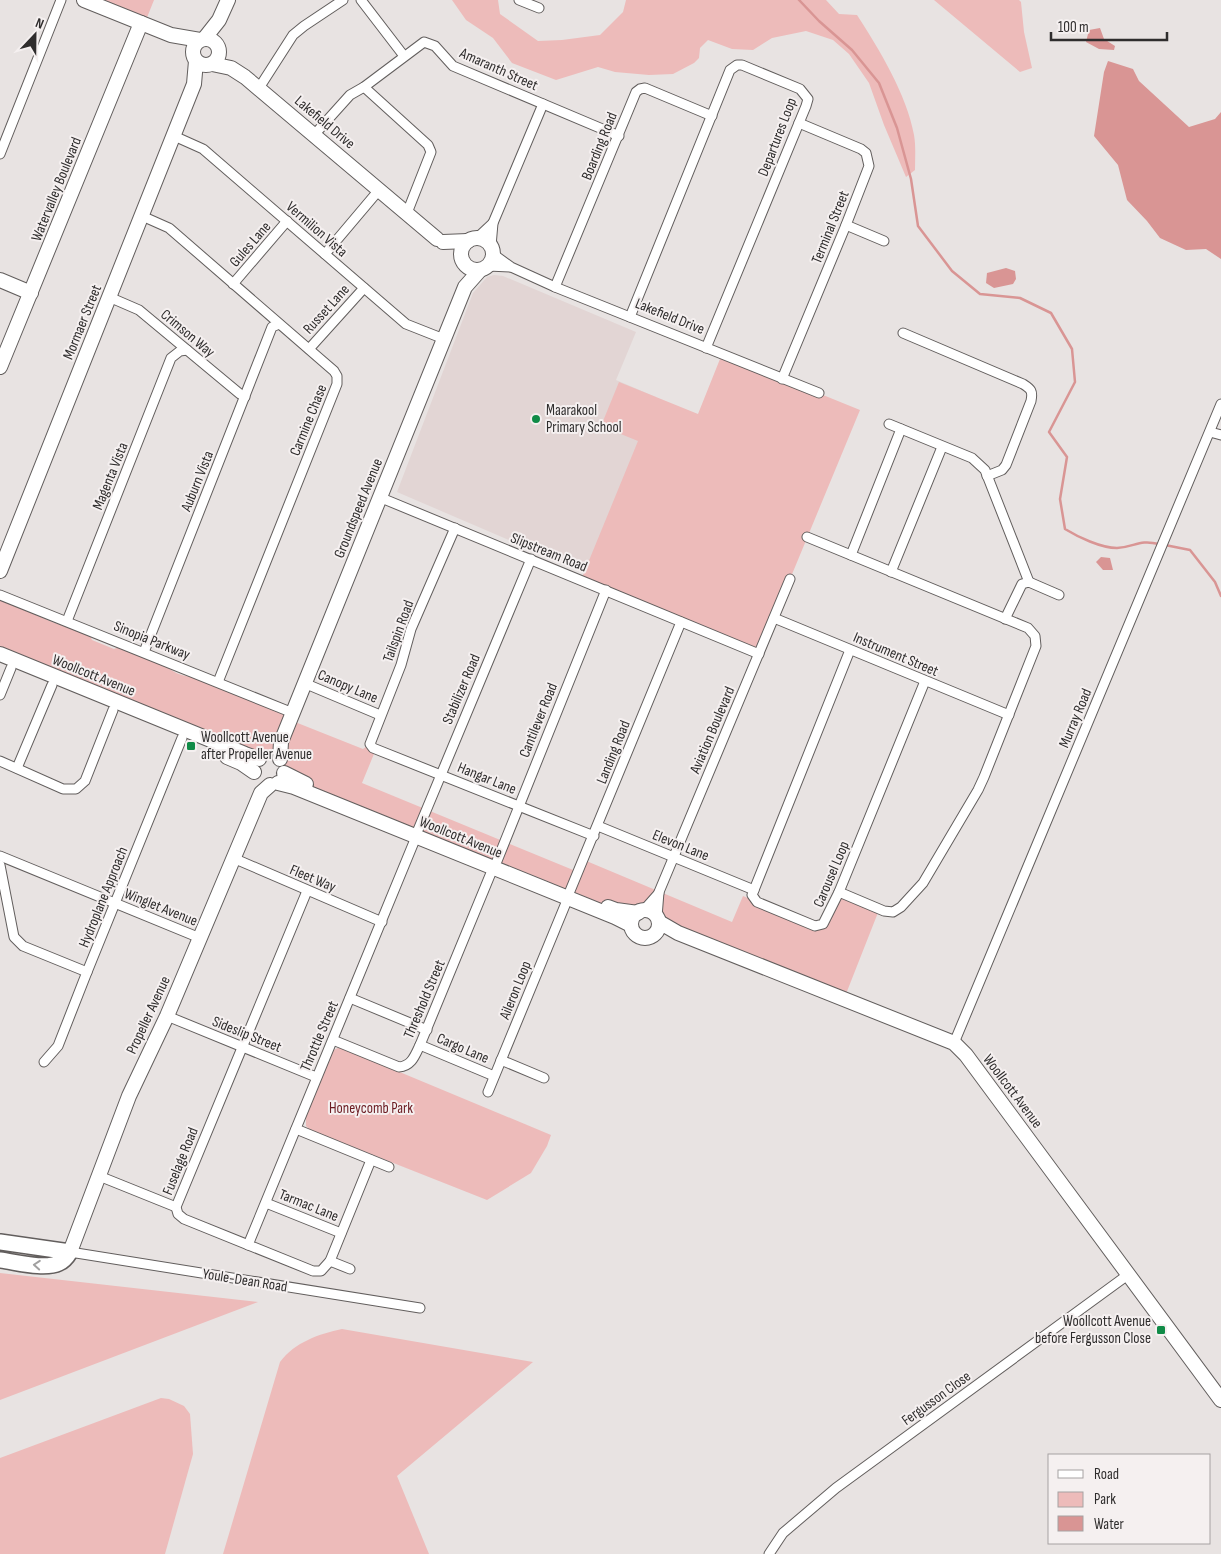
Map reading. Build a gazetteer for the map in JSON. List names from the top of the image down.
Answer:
{
  "streets": {
    "main road": ["Youle-Dean Road"],
    "street": [
      "Amaranth Street",
      "Lakefield Drive",
      "Departures Loop",
      "Boarding Road",
      "Watervalley Boulevard",
      "Terminal Street",
      "Vermilion Vista",
      "Gules Lane",
      "Russet Lane",
      "Mormaer Street",
      "Crimson Way",
      "Carmine Chase",
      "Magenta Vista",
      "Auburn Vista",
      "Groundspeed Avenue",
      "Slipstream Road",
      "Tailspin Road",
      "Sinopia Parkway",
      "Instrument Street",
      "Woollcott Avenue",
      "Canopy Lane",
      "Stabilizer Road",
      "Murray Road",
      "Cantilever Road",
      "Aviation Boulevard",
      "Landing Road",
      "Hangar Lane",
      "Elevon Lane",
      "Carousel Loop",
      "Fleet Way",
      "Hydroplane Approach",
      "Winglet Avenue",
      "Aileron Loop",
      "Threshold Street",
      "Propeller Avenue",
      "Sideslip Street",
      "Throttle Street",
      "Cargo Lane",
      "Fuselage Road",
      "Tarmac Lane",
      "Fergusson Close"
    ]
  },
  "crossings": [
    ["Amaranth Street", "Lakefield Drive"],
    ["Amaranth Street", "Boarding Road"],
    ["Lakefield Drive", "Departures Loop"],
    ["Lakefield Drive", "Boarding Road"],
    ["Lakefield Drive", "Watervalley Boulevard"],
    ["Lakefield Drive", "Terminal Street"],
    ["Lakefield Drive", "Mormaer Street"],
    ["Lakefield Drive", "Groundspeed Avenue"],
    ["Departures Loop", "Boarding Road"],
    ["Departures Loop", "Terminal Street"],
    ["Vermilion Vista", "Gules Lane"],
    ["Vermilion Vista", "Russet Lane"],
    ["Vermilion Vista", "Mormaer Street"],
    ["Vermilion Vista", "Groundspeed Avenue"],
    ["Gules Lane", "Carmine Chase"],
    ["Russet Lane", "Carmine Chase"],
    ["Mormaer Street", "Crimson Way"],
    ["Mormaer Street", "Carmine Chase"],
    ["Crimson Way", "Magenta Vista"],
    ["Crimson Way", "Auburn Vista"],
    ["Carmine Chase", "Auburn Vista"],
    ["Carmine Chase", "Sinopia Parkway"],
    ["Magenta Vista", "Sinopia Parkway"],
    ["Auburn Vista", "Sinopia Parkway"],
    ["Groundspeed Avenue", "Slipstream Road"],
    ["Groundspeed Avenue", "Sinopia Parkway"],
    ["Groundspeed Avenue", "Woollcott Avenue"],
    ["Groundspeed Avenue", "Canopy Lane"],
    ["Groundspeed Avenue", "Propeller Avenue"],
    ["Slipstream Road", "Tailspin Road"],
    ["Slipstream Road", "Stabilizer Road"],
    ["Slipstream Road", "Cantilever Road"],
    ["Slipstream Road", "Aviation Boulevard"],
    ["Slipstream Road", "Landing Road"],
    ["Tailspin Road", "Canopy Lane"],
    ["Tailspin Road", "Hangar Lane"],
    ["Instrument Street", "Aviation Boulevard"],
    ["Instrument Street", "Carousel Loop"],
    ["Woollcott Avenue", "Stabilizer Road"],
    ["Woollcott Avenue", "Murray Road"],
    ["Woollcott Avenue", "Cantilever Road"],
    ["Woollcott Avenue", "Aviation Boulevard"],
    ["Woollcott Avenue", "Landing Road"],
    ["Woollcott Avenue", "Hydroplane Approach"],
    ["Woollcott Avenue", "Aileron Loop"],
    ["Woollcott Avenue", "Threshold Street"],
    ["Woollcott Avenue", "Propeller Avenue"],
    ["Woollcott Avenue", "Throttle Street"],
    ["Woollcott Avenue", "Fergusson Close"],
    ["Stabilizer Road", "Hangar Lane"],
    ["Stabilizer Road", "Throttle Street"],
    ["Cantilever Road", "Hangar Lane"],
    ["Cantilever Road", "Threshold Street"],
    ["Aviation Boulevard", "Elevon Lane"],
    ["Landing Road", "Hangar Lane"],
    ["Landing Road", "Elevon Lane"],
    ["Landing Road", "Aileron Loop"],
    ["Elevon Lane", "Carousel Loop"],
    ["Fleet Way", "Propeller Avenue"],
    ["Fleet Way", "Throttle Street"],
    ["Fleet Way", "Fuselage Road"],
    ["Hydroplane Approach", "Winglet Avenue"],
    ["Winglet Avenue", "Propeller Avenue"],
    ["Aileron Loop", "Cargo Lane"],
    ["Threshold Street", "Throttle Street"],
    ["Threshold Street", "Cargo Lane"],
    ["Propeller Avenue", "Sideslip Street"],
    ["Propeller Avenue", "Youle-Dean Road"],
    ["Sideslip Street", "Throttle Street"],
    ["Sideslip Street", "Fuselage Road"],
    ["Throttle Street", "Fuselage Road"],
    ["Throttle Street", "Tarmac Lane"]
  ],
  "parks": ["Honeycomb Park"],
  "places": {
    "other": ["Maarakool Primary School"],
    "transit": ["Woollcott Avenue after Propeller Avenue", "Woollcott Avenue before Fergusson Close"]
  },
  "legend": ["Road", "Park", "Water"],
  "scale_bar": "100 m",
  "north": "top"
}
